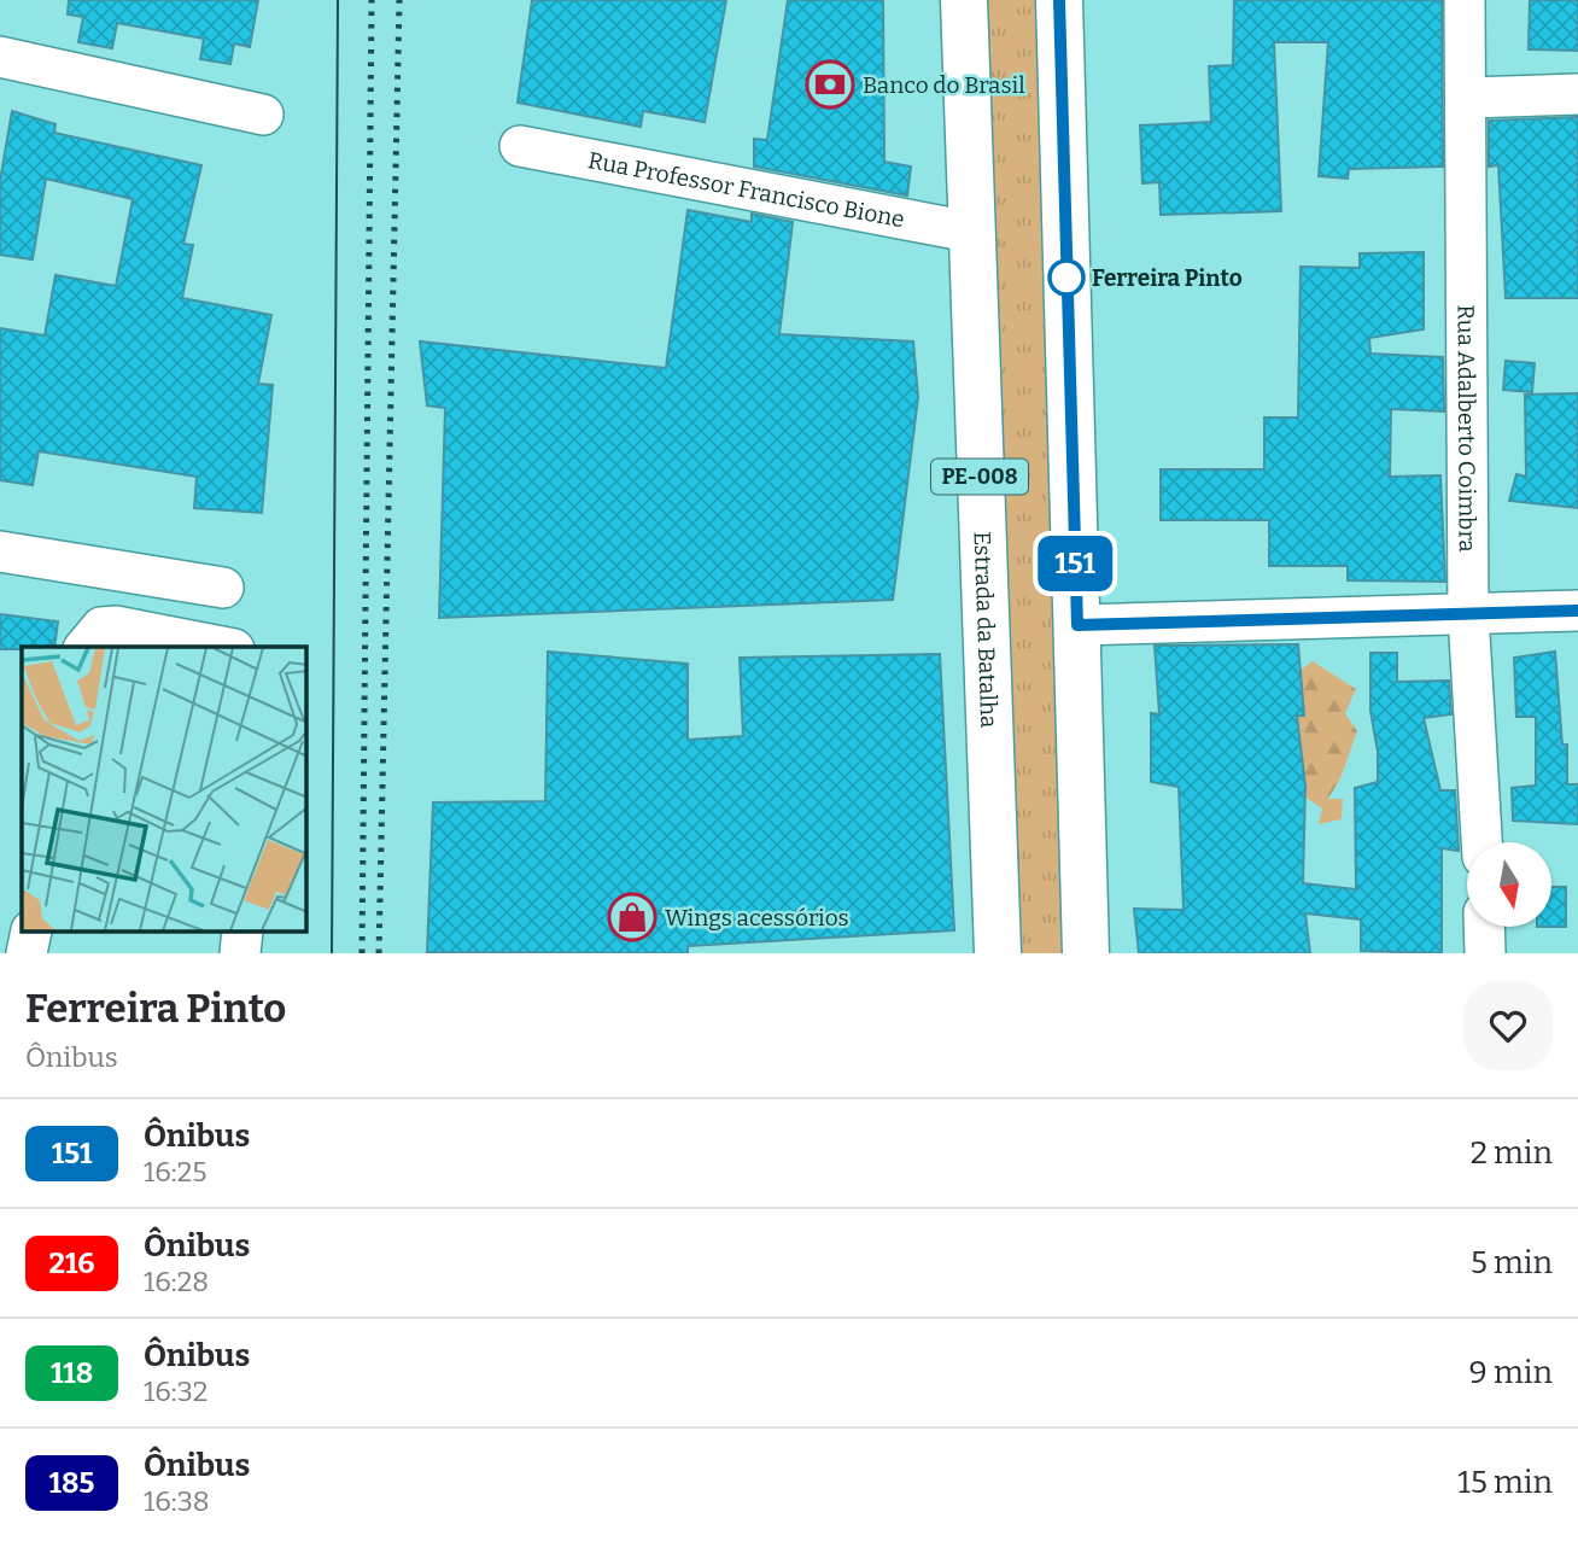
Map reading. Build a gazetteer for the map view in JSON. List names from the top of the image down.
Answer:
{
  "streets": {
    "highway": ["PE-008", "Estrada da Batalha"],
    "street": ["Rua Professor Francisco Bione", "Rua Adalberto Coimbra"]
  },
  "crossings": [
    ["Rua Professor Francisco Bione", "Estrada da Batalha"]
  ],
  "places": {
    "bank": ["Banco do Brasil"],
    "other": ["Ferreira Pinto"],
    "shop": ["Wings acessórios"]
  },
  "lines": ["bus line 151"],
  "north": "bottom",
  "page": {
    "on_map": "151",
    "heading": ["Ferreira Pinto", "Ônibus"],
    "list": [
      {
        "mark": "151",
        "name": "Ônibus",
        "note": "16:25",
        "value": "2 min"
      },
      {
        "mark": "216",
        "name": "Ônibus",
        "note": "16:28",
        "value": "5 min"
      },
      {
        "mark": "118",
        "name": "Ônibus",
        "note": "16:32",
        "value": "9 min"
      },
      {
        "mark": "185",
        "name": "Ônibus",
        "note": "16:38",
        "value": "15 min"
      }
    ]
  }
}
